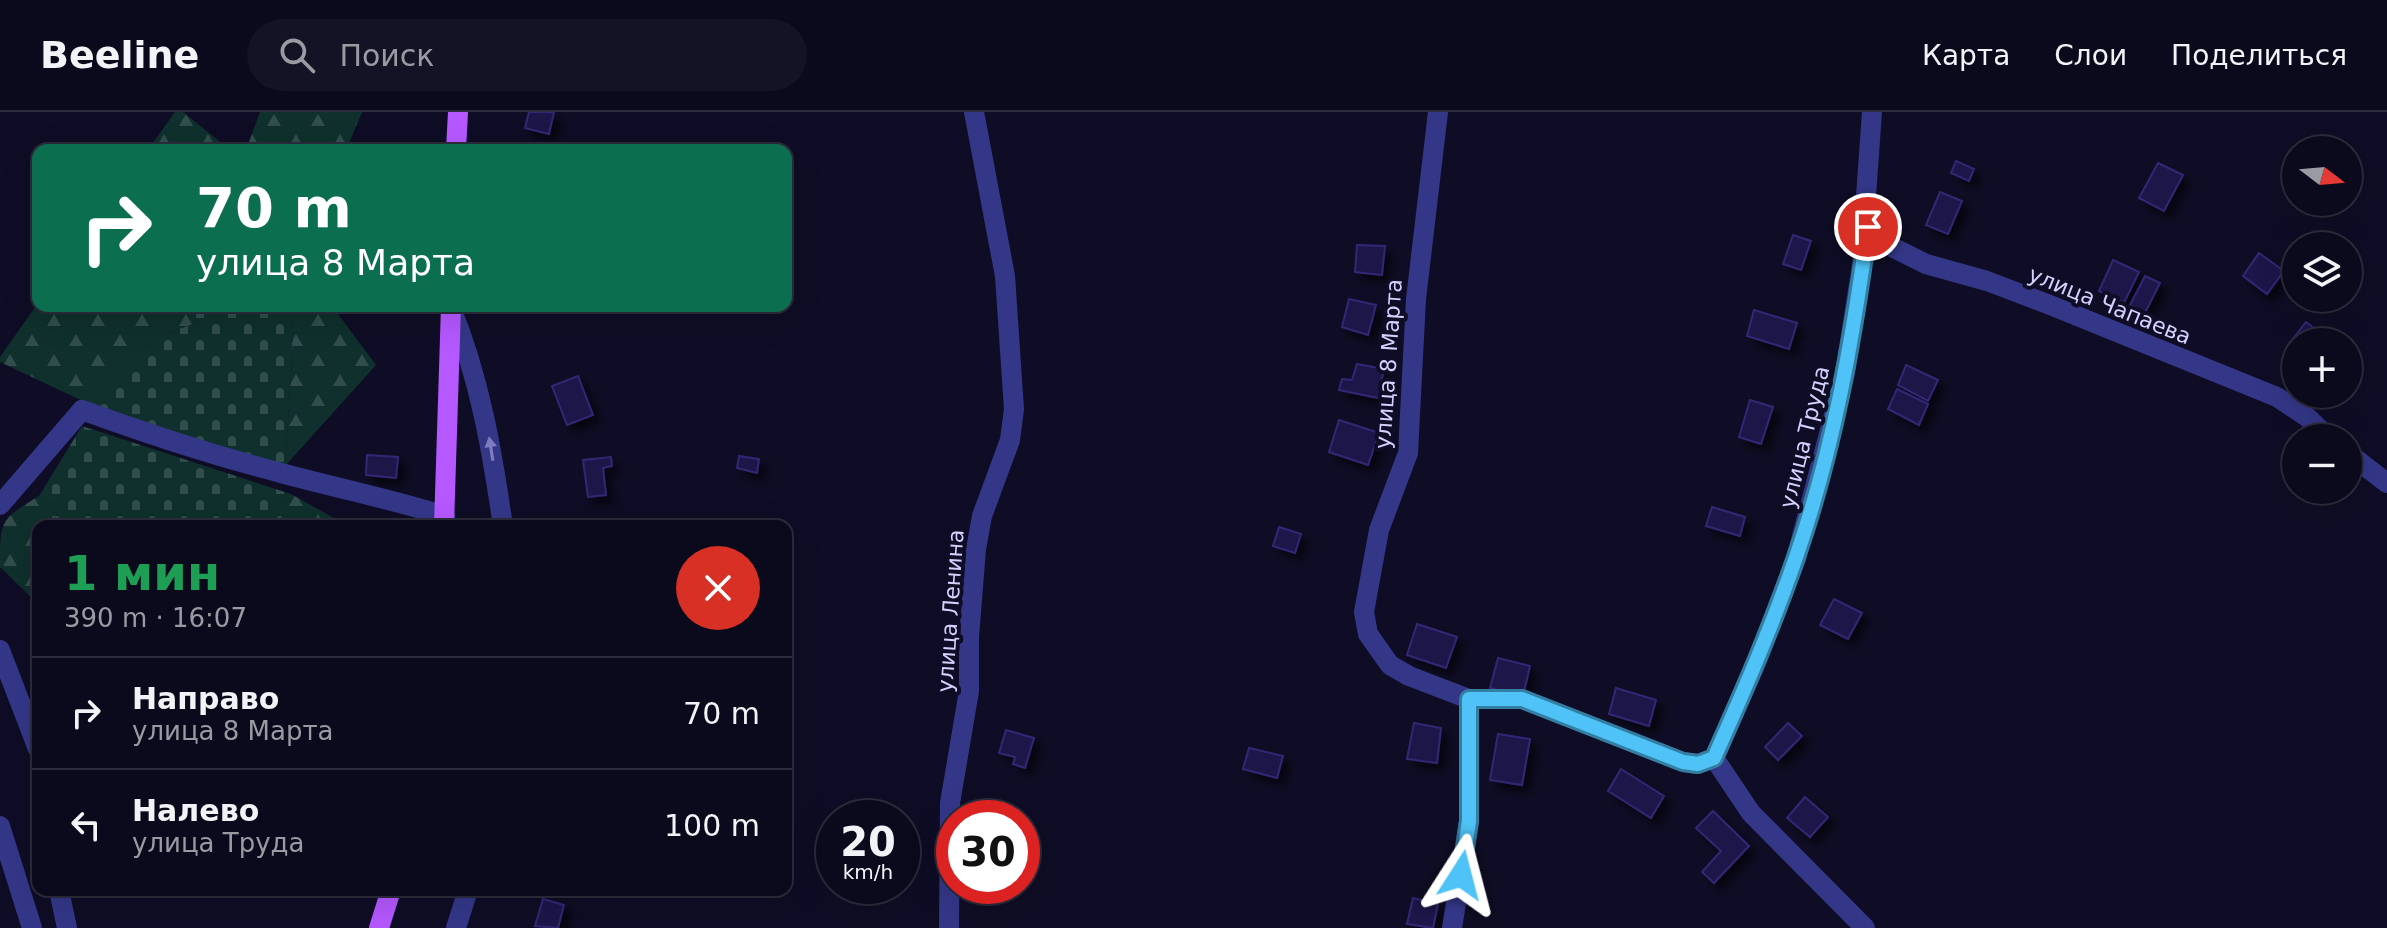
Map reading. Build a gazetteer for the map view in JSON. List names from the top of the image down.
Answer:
{
  "streets": {
    "street": [
      "улица Чапаева",
      "улица 8 Марта",
      "улица Труда",
      "улица Ленина"
    ]
  },
  "crossings": [
    ["улица Чапаева", "улица Труда"],
    ["улица 8 Марта", "улица Труда"]
  ],
  "north": "right",
  "page": {
    "header": "Beeline",
    "search": "Поиск",
    "nav": ["Карта", "Слои", "Поделиться"],
    "map_buttons": ["+", "−"],
    "turn": ["70 m", "улица 8 Марта"],
    "heading": ["1 мин", "390 m · 16:07"],
    "list": [
      {
        "name": "Направо",
        "note": "улица 8 Марта",
        "value": "70 m"
      },
      {
        "name": "Налево",
        "note": "улица Труда",
        "value": "100 m"
      }
    ],
    "speed": "20 km/h",
    "limit": "30"
  }
}
